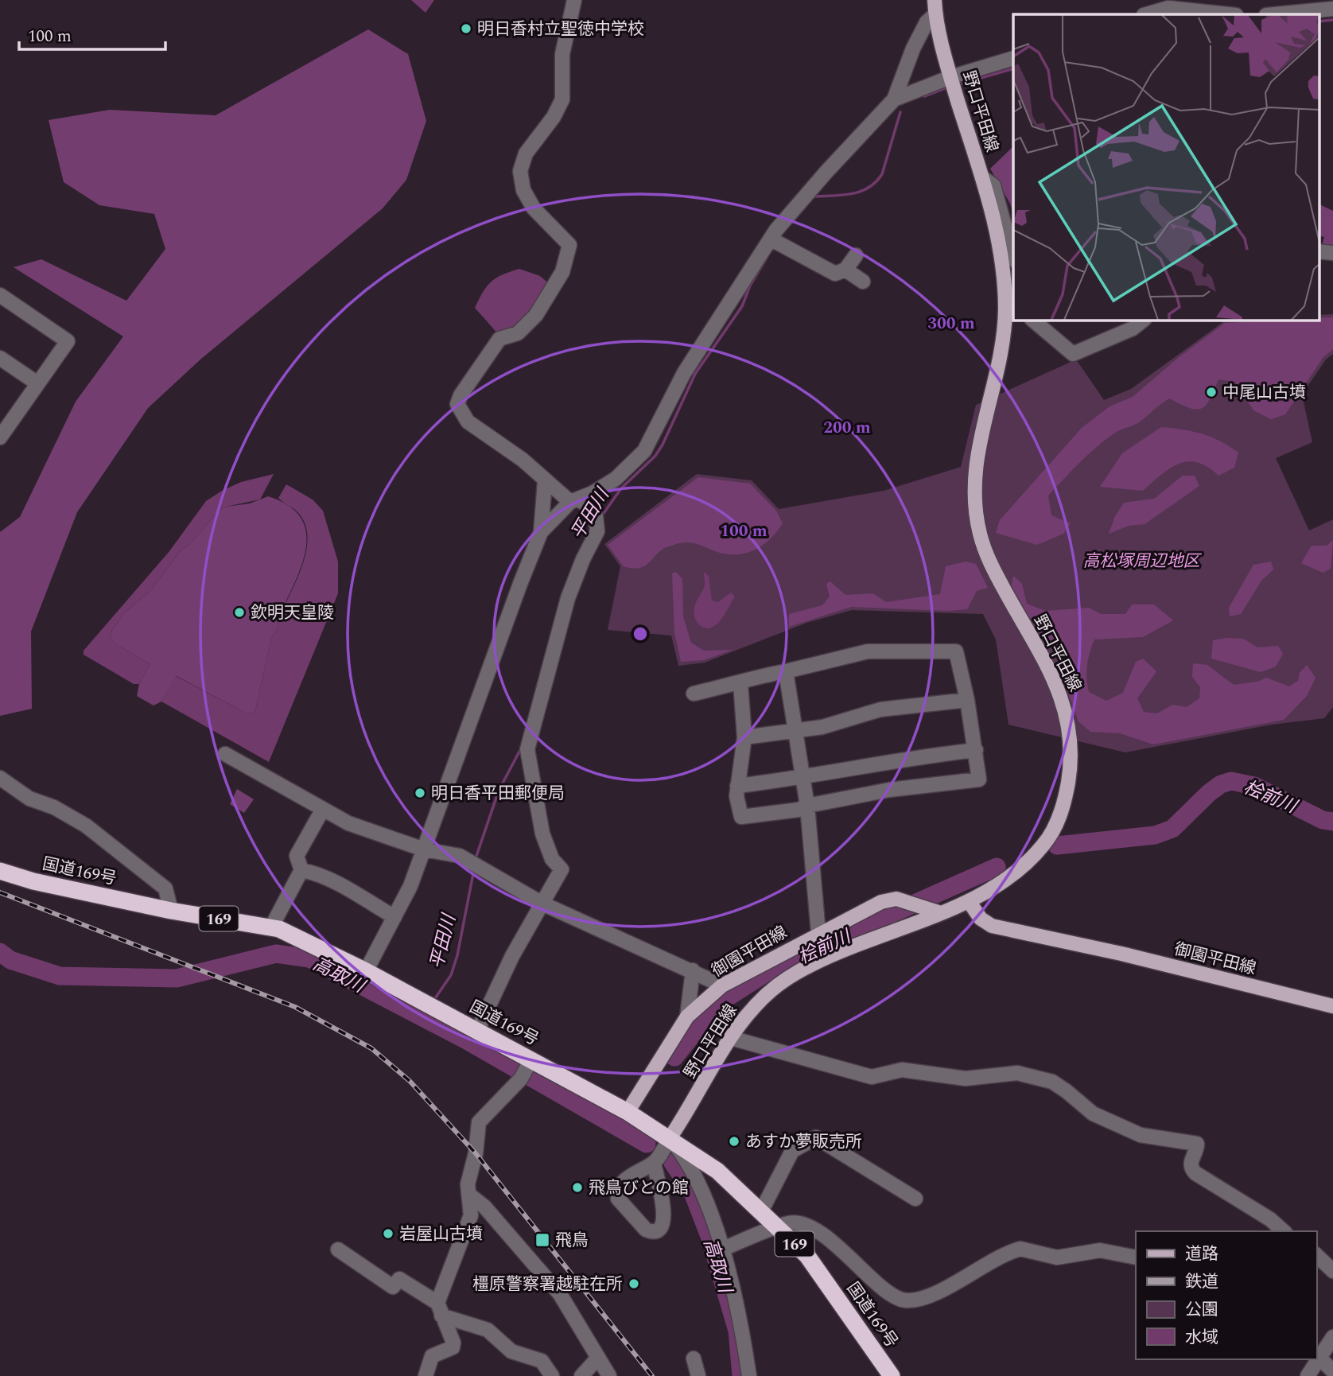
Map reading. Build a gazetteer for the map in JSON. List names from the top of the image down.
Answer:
{
  "streets": {
    "highway": ["国道169号", "169"],
    "main road": ["野口平田線", "御園平田線"]
  },
  "crossings": [
    ["野口平田線", "国道169号"],
    ["野口平田線", "御園平田線"],
    ["国道169号", "御園平田線"]
  ],
  "water": ["平田川", "桧前川", "高取川"],
  "parks": ["高松塚周辺地区"],
  "places": {
    "other": [
      "明日香村立聖徳中学校",
      "中尾山古墳",
      "欽明天皇陵",
      "明日香平田郵便局",
      "あすか夢販売所",
      "飛鳥びとの館",
      "岩屋山古墳",
      "橿原警察署越駐在所"
    ],
    "transit": ["飛鳥"]
  },
  "legend": [
    "道路",
    "鉄道",
    "公園",
    "水域"
  ],
  "scale_bar": "100 m",
  "rings": ["300 m", "200 m", "100 m"]
}
